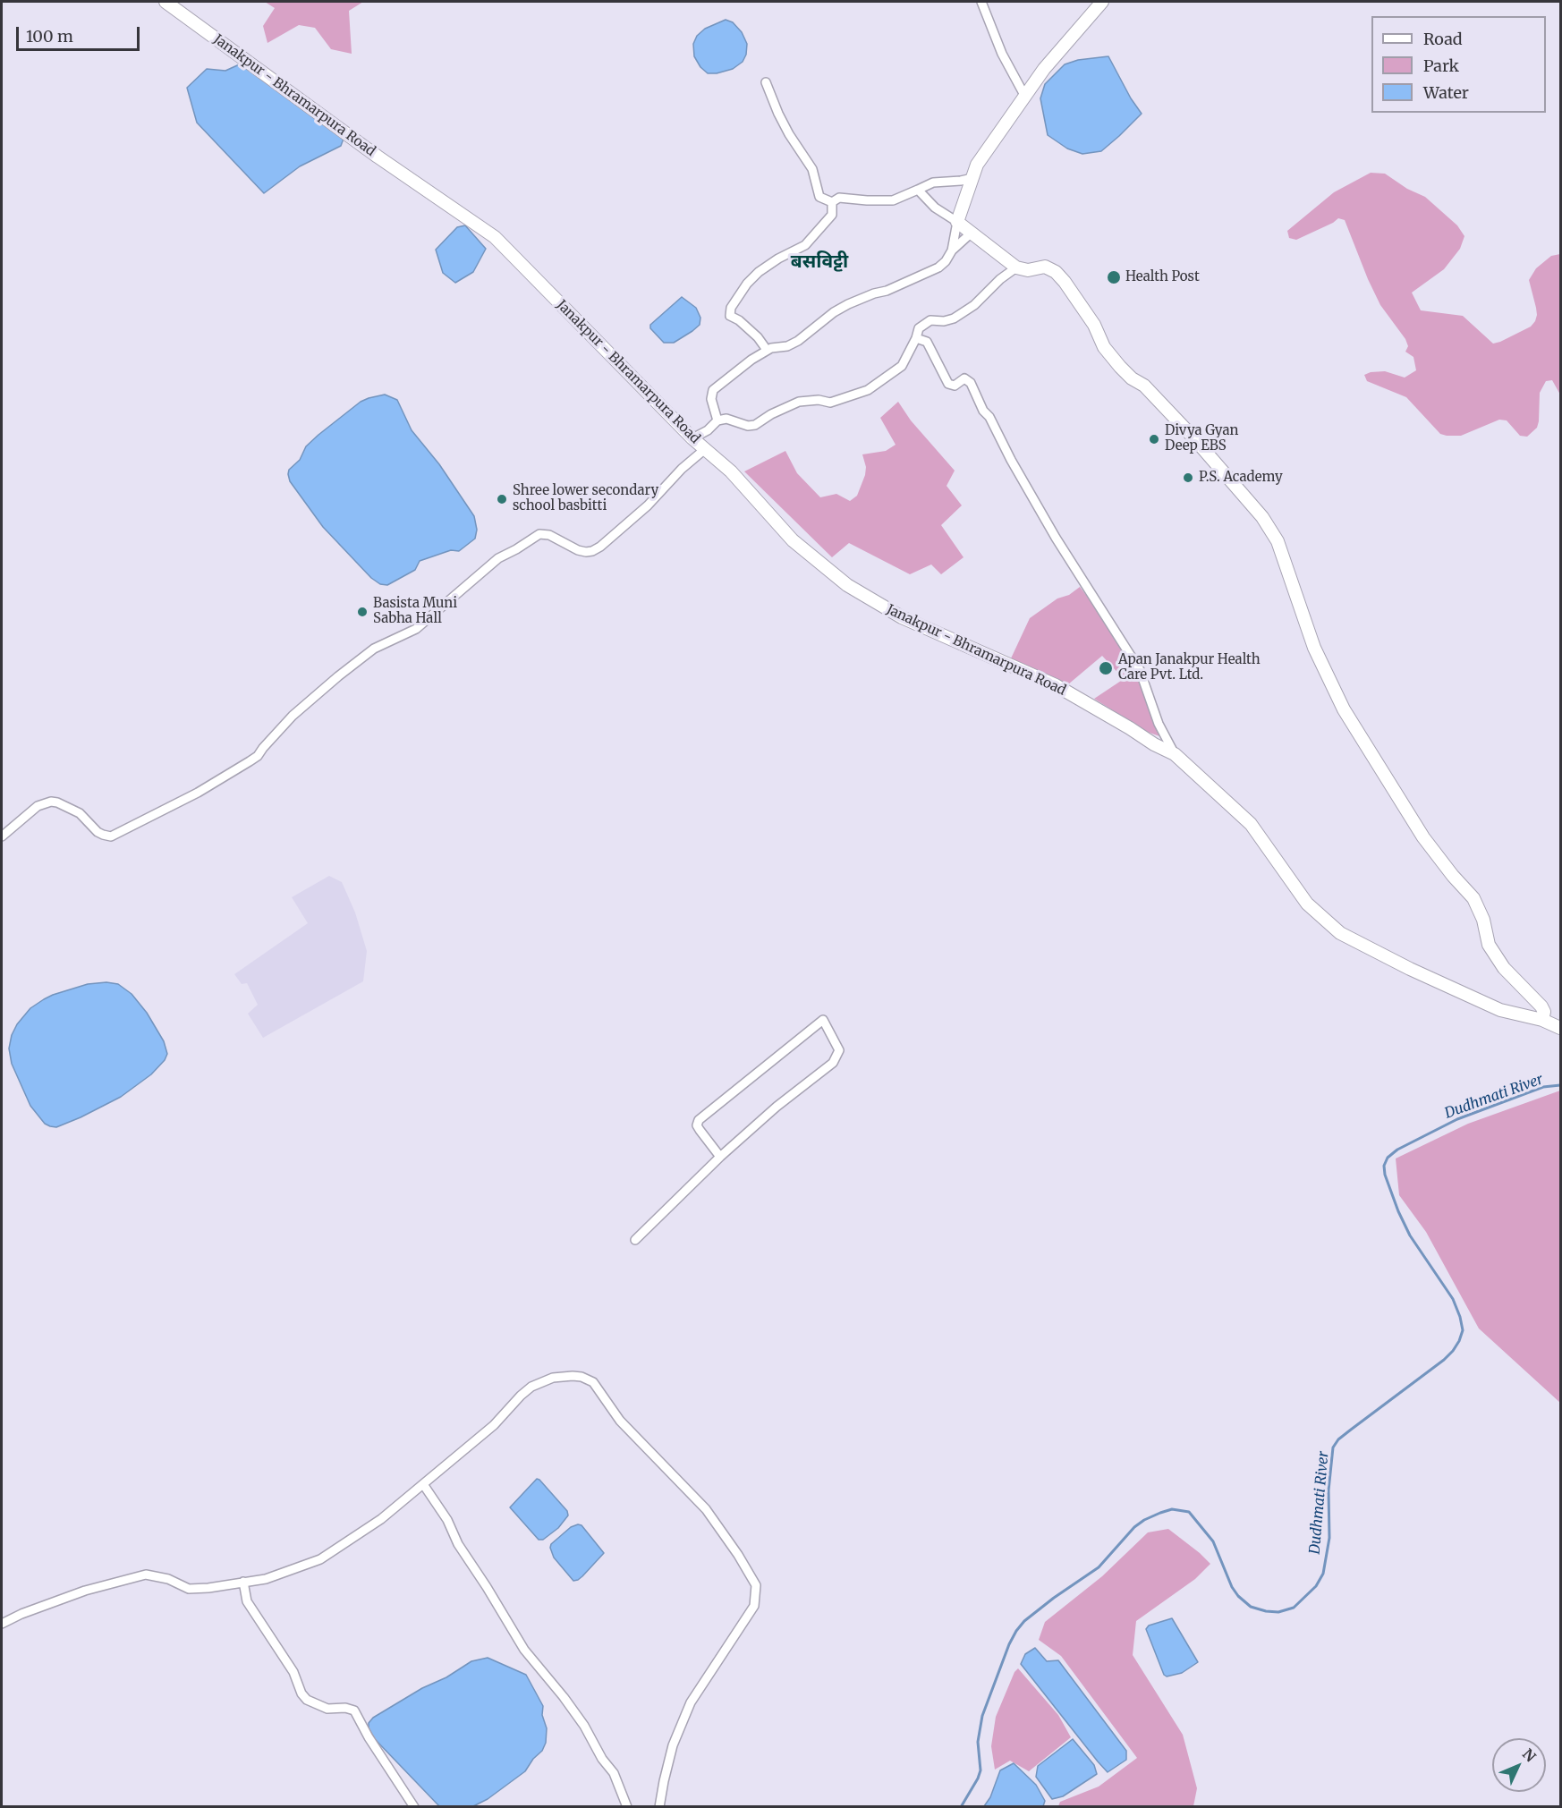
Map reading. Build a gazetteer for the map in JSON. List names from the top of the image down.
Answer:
{
  "streets": {
    "street": ["Janakpur - Bhramarpura Road"]
  },
  "districts": ["बसविट्टी"],
  "water": ["Dudhmati River"],
  "places": [
    "Health Post",
    "Divya Gyan Deep EBS",
    "P.S. Academy",
    "Shree lower secondary school basbitti",
    "Basista Muni Sabha Hall",
    "Apan Janakpur Health Care Pvt. Ltd."
  ],
  "legend": ["Road", "Park", "Water"],
  "scale_bar": "100 m",
  "north": "top right"
}
